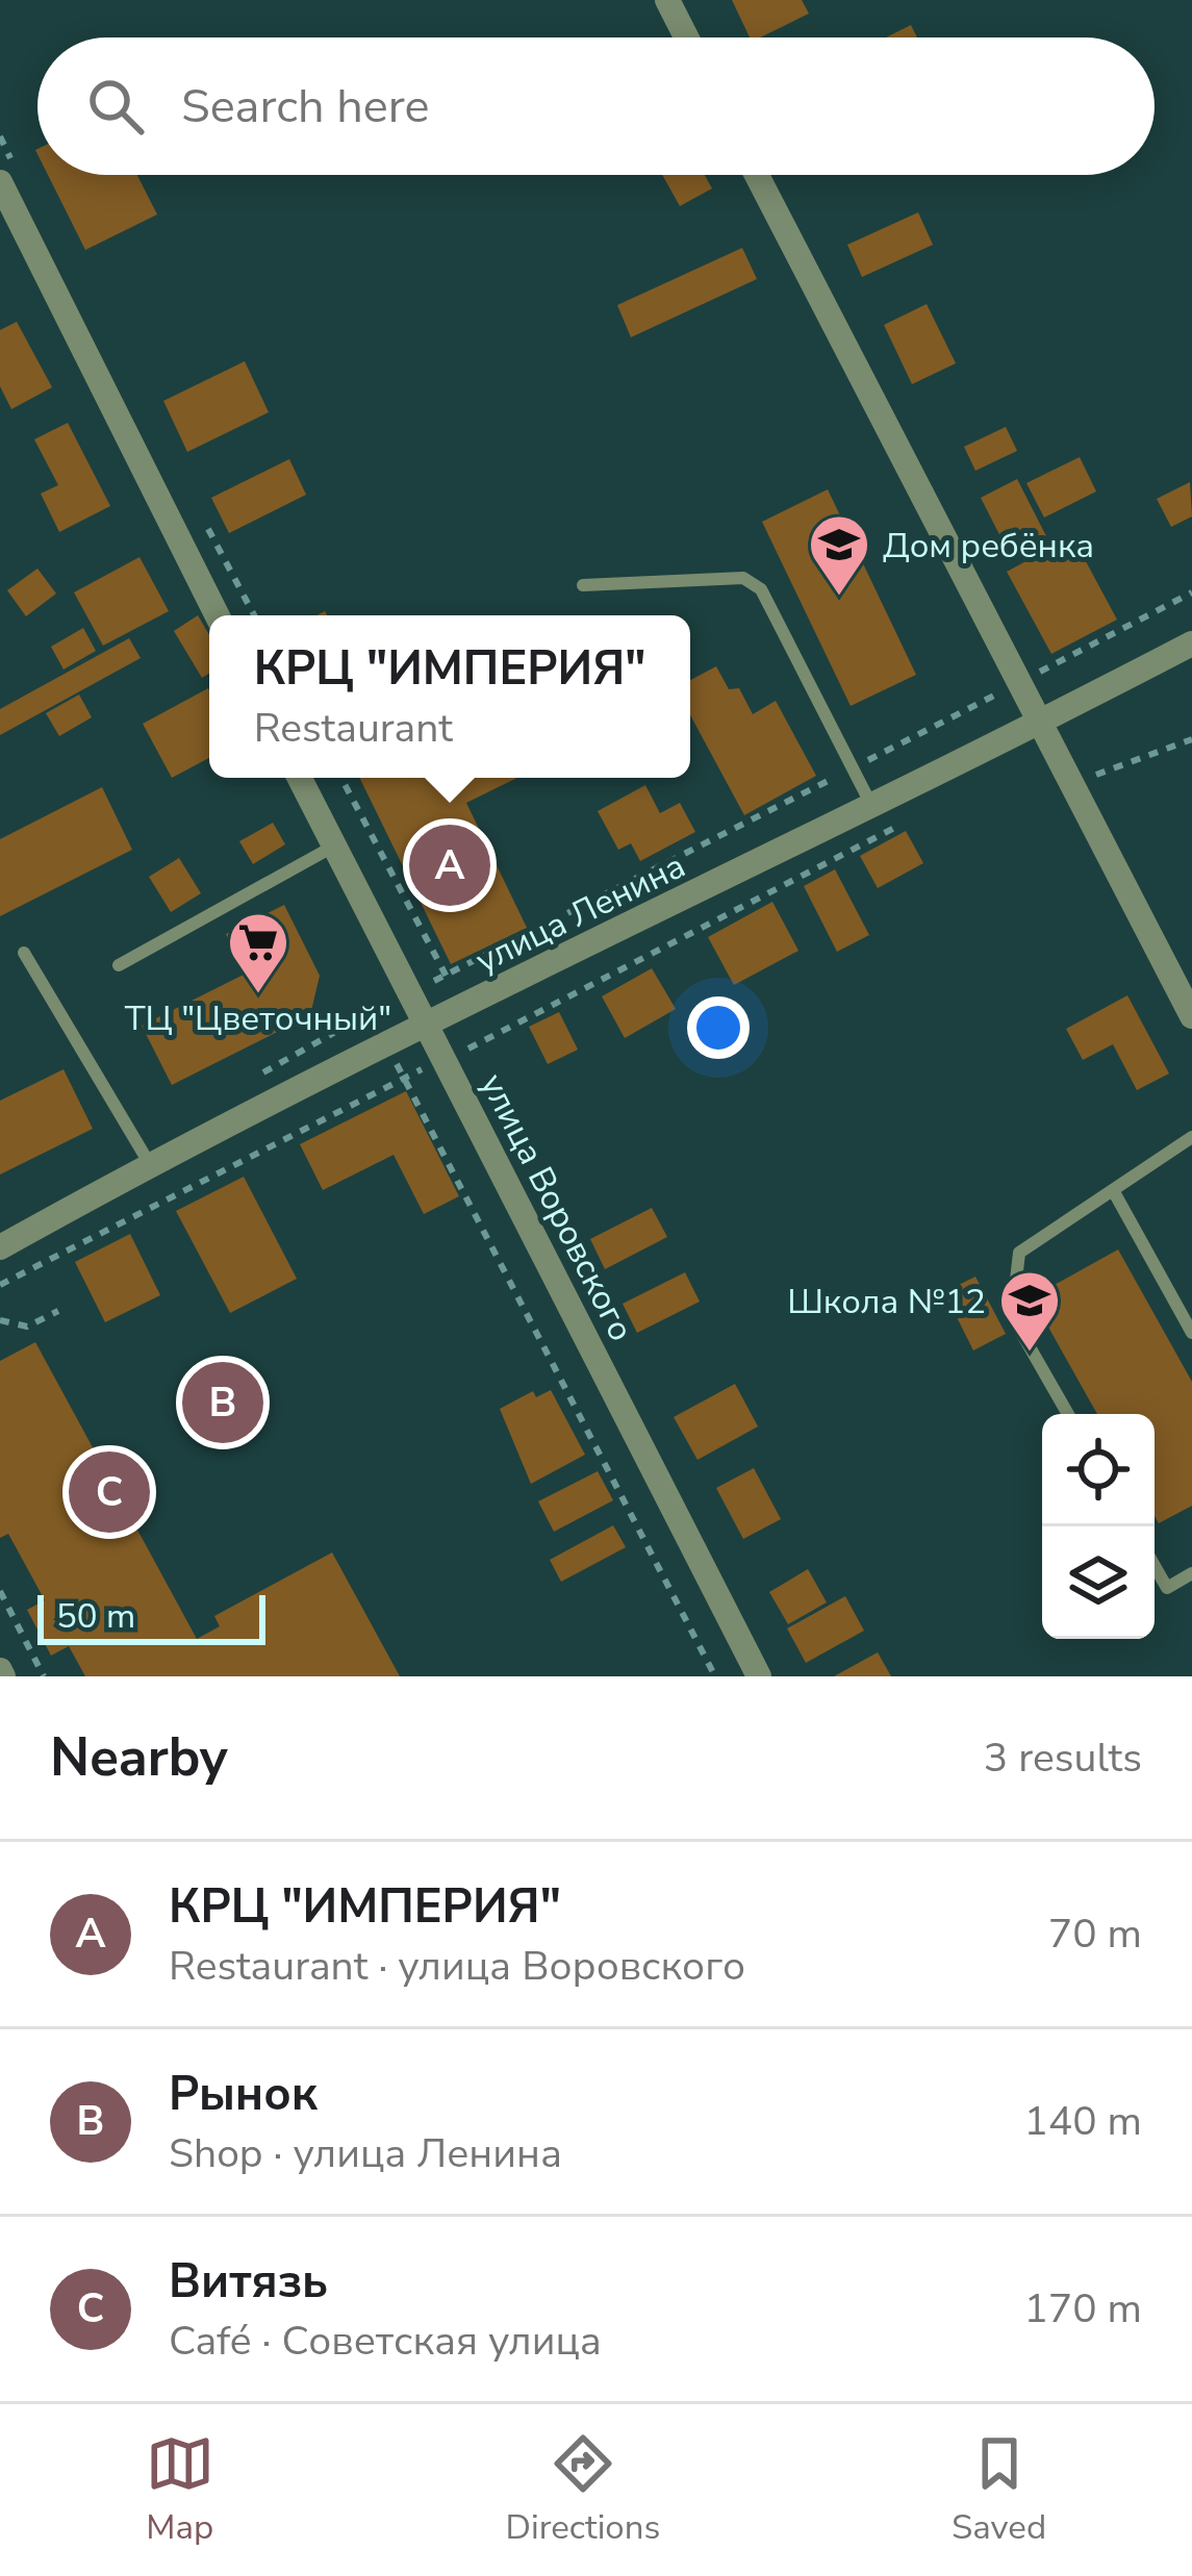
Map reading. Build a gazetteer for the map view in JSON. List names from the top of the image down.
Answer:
{
  "streets": {
    "street": ["улица Ленина", "улица Воровского"]
  },
  "crossings": [
    ["улица Ленина", "улица Воровского"]
  ],
  "places": {
    "school or university": ["Дом ребёнка", "Школа №12"],
    "supermarket": ["ТЦ \"Цветочный\""]
  },
  "scale_bar": "50 m",
  "page": {
    "search": "Search here",
    "popup": ["КРЦ \"ИМПЕРИЯ\"", "Restaurant"],
    "pins": ["A", "B", "C"],
    "scale": "50 m",
    "heading": ["Nearby", "3 results"],
    "list": [
      {
        "mark": "A",
        "name": "КРЦ \"ИМПЕРИЯ\"",
        "note": "Restaurant · улица Воровского",
        "value": "70 m"
      },
      {
        "mark": "B",
        "name": "Рынок",
        "note": "Shop · улица Ленина",
        "value": "140 m"
      },
      {
        "mark": "C",
        "name": "Витязь",
        "note": "Café · Советская улица",
        "value": "170 m"
      }
    ],
    "nav": ["Map", "Directions", "Saved"]
  }
}
